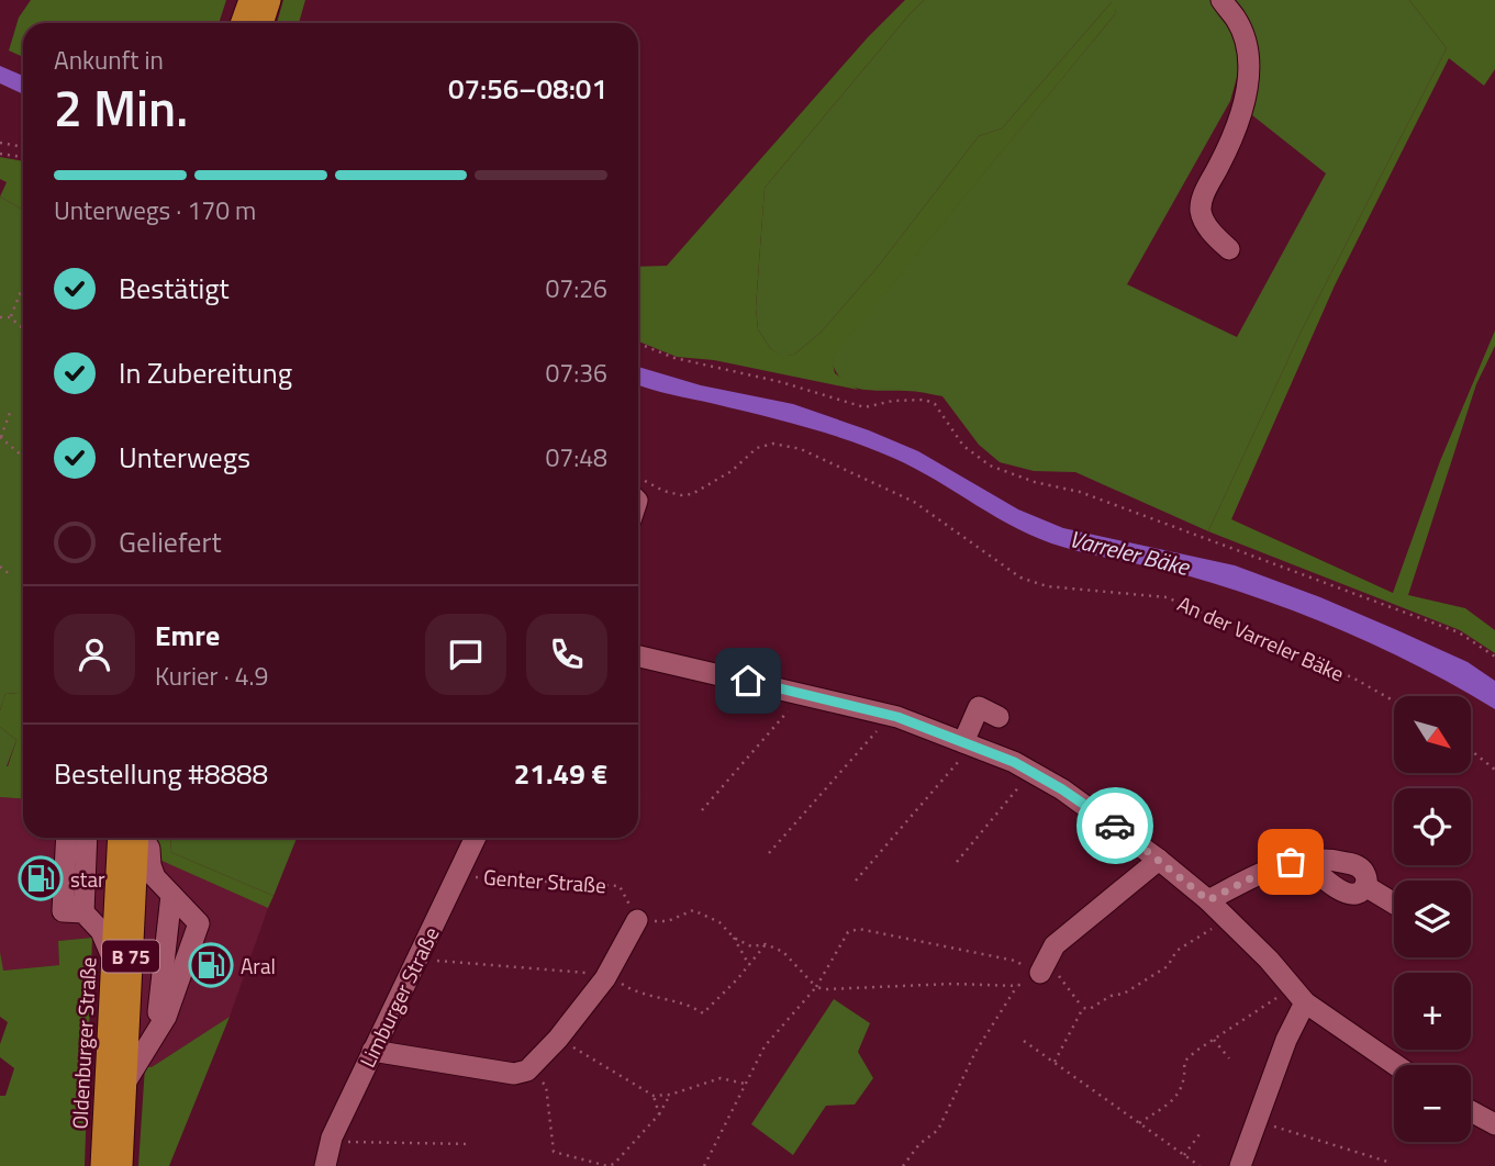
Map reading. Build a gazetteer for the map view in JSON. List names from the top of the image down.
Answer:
{
  "streets": {
    "highway": ["B 75", "Oldenburger Straße"],
    "street": ["Limburger Straße"],
    "path": ["An der Varreler Bäke", "Genter Straße"]
  },
  "crossings": [
    ["Genter Straße", "Limburger Straße"]
  ],
  "water": ["Varreler Bäke"],
  "places": {
    "fuel station": ["star", "Aral"]
  },
  "north": "bottom right",
  "page": {
    "heading": ["2 Min.", "Ankunft in", "07:56–08:01"],
    "panel": [
      "Emre",
      "Kurier · 4.9",
      "Bestellung #8888",
      "21.49 €"
    ],
    "bar": "Unterwegs · 170 m",
    "list": [
      ["Bestätigt", "07:26"],
      ["In Zubereitung", "07:36"],
      ["Unterwegs", "07:48"],
      "Geliefert"
    ],
    "map_buttons": ["+", "−"]
  }
}
